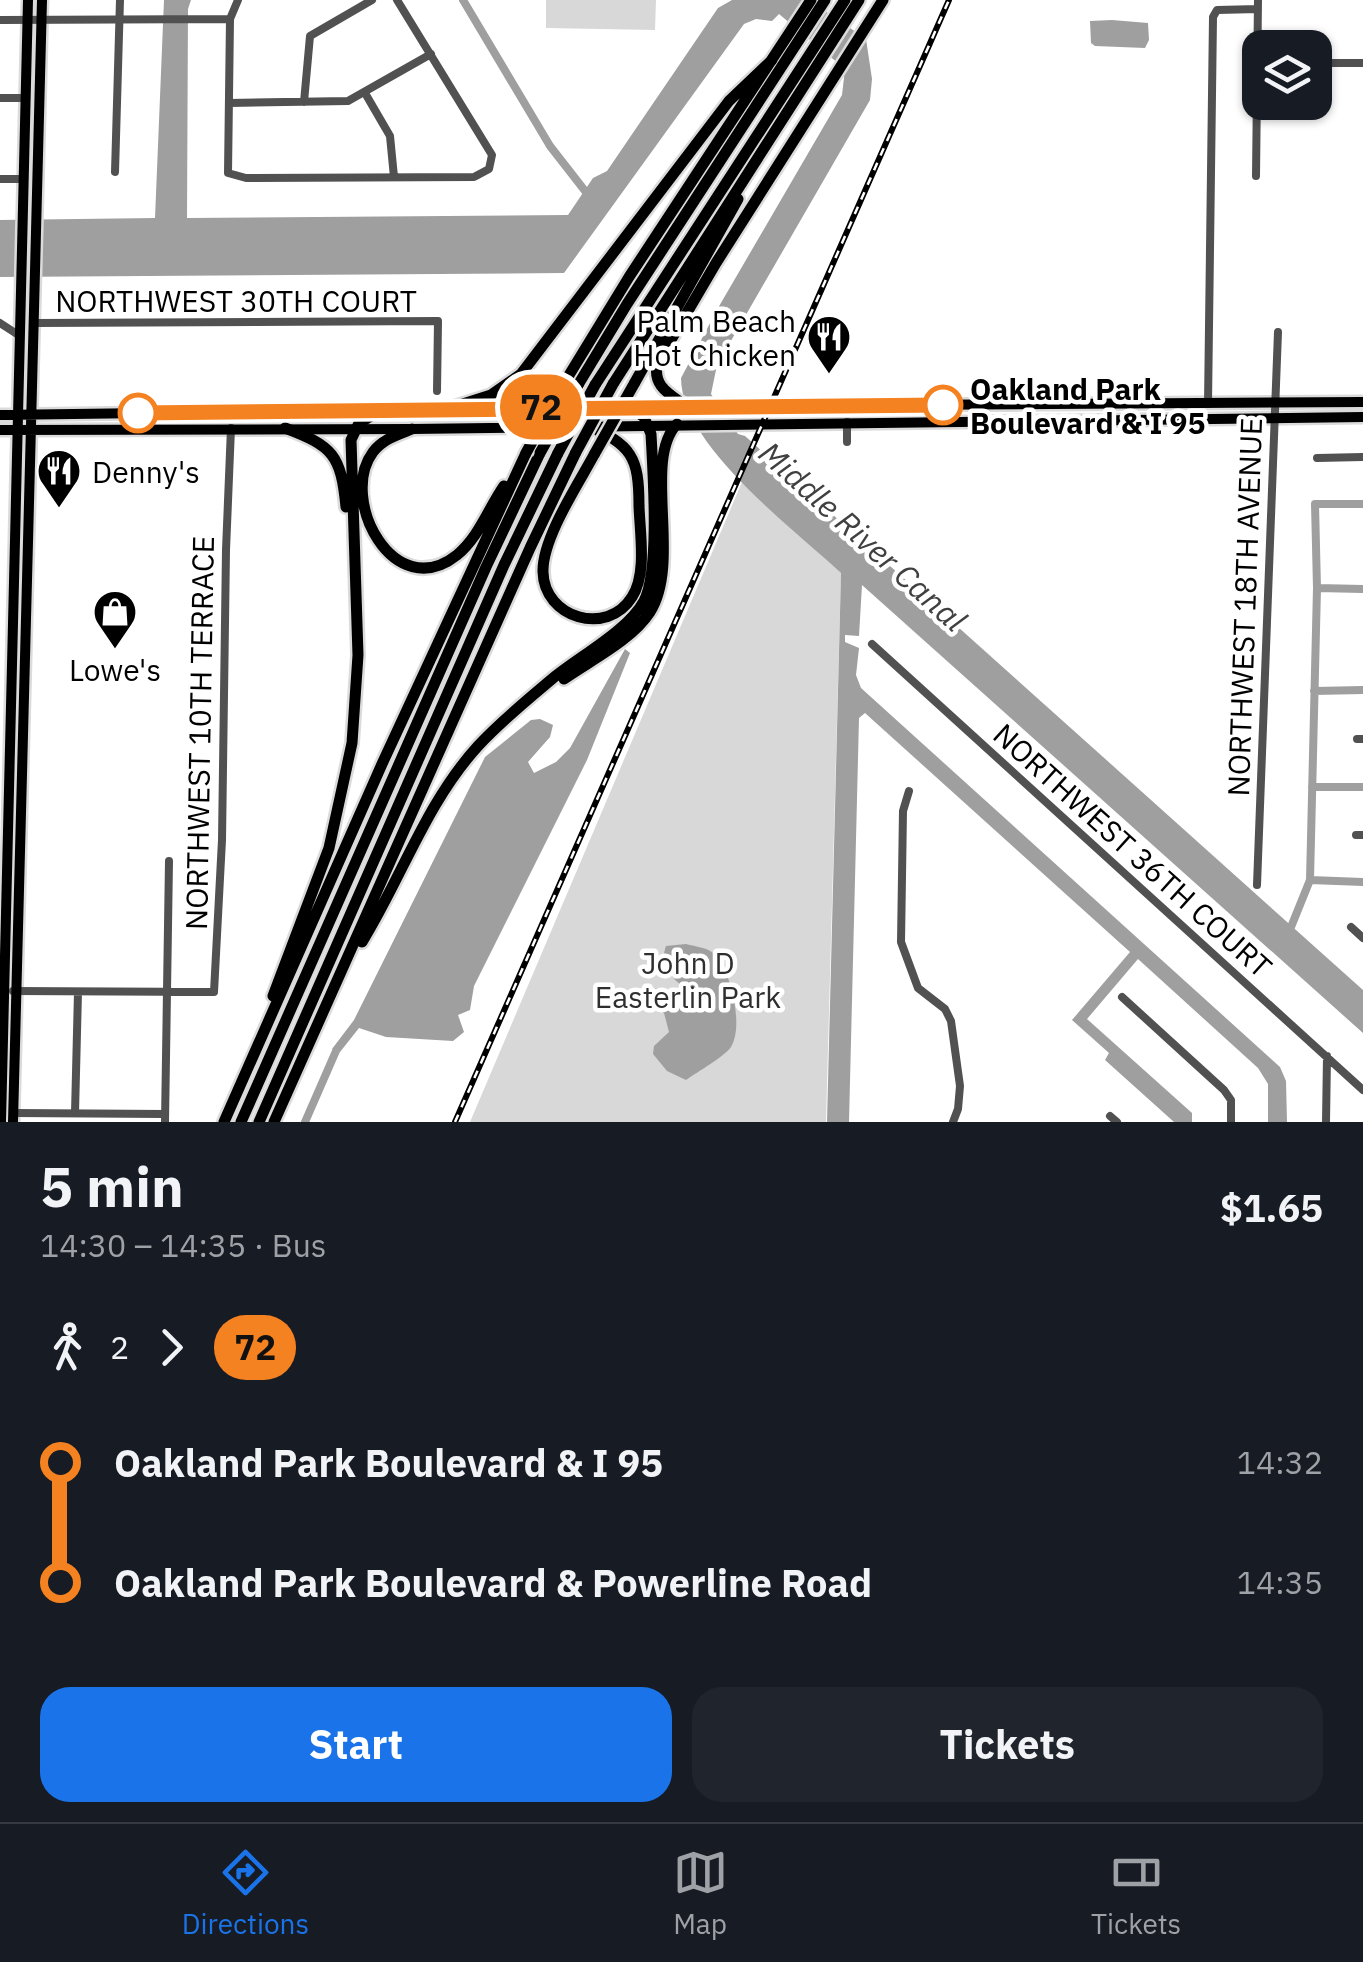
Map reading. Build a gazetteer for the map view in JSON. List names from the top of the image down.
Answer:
{
  "streets": {
    "street": [
      "NORTHWEST 30TH COURT",
      "NORTHWEST 18TH AVENUE",
      "NORTHWEST 10TH TERRACE",
      "NORTHWEST 36TH COURT"
    ]
  },
  "water": ["Middle River Canal"],
  "parks": ["John D Easterlin Park"],
  "places": {
    "restaurant": ["Palm Beach Hot Chicken", "Denny's"],
    "other": ["Oakland Park Boulevard & I 95"],
    "shop": ["Lowe's"]
  },
  "lines": ["bus line 72"],
  "page": {
    "on_map": "72",
    "heading": ["5 min", "14:30 – 14:35 · Bus", "$1.65"],
    "legs": ["2", "72"],
    "list": [
      {
        "name": "Oakland Park Boulevard & I 95",
        "value": "14:32"
      },
      {
        "name": "Oakland Park Boulevard & Powerline Road",
        "value": "14:35"
      }
    ],
    "buttons": ["Start", "Tickets"],
    "tabs": ["Directions", "Map", "Tickets"]
  }
}
